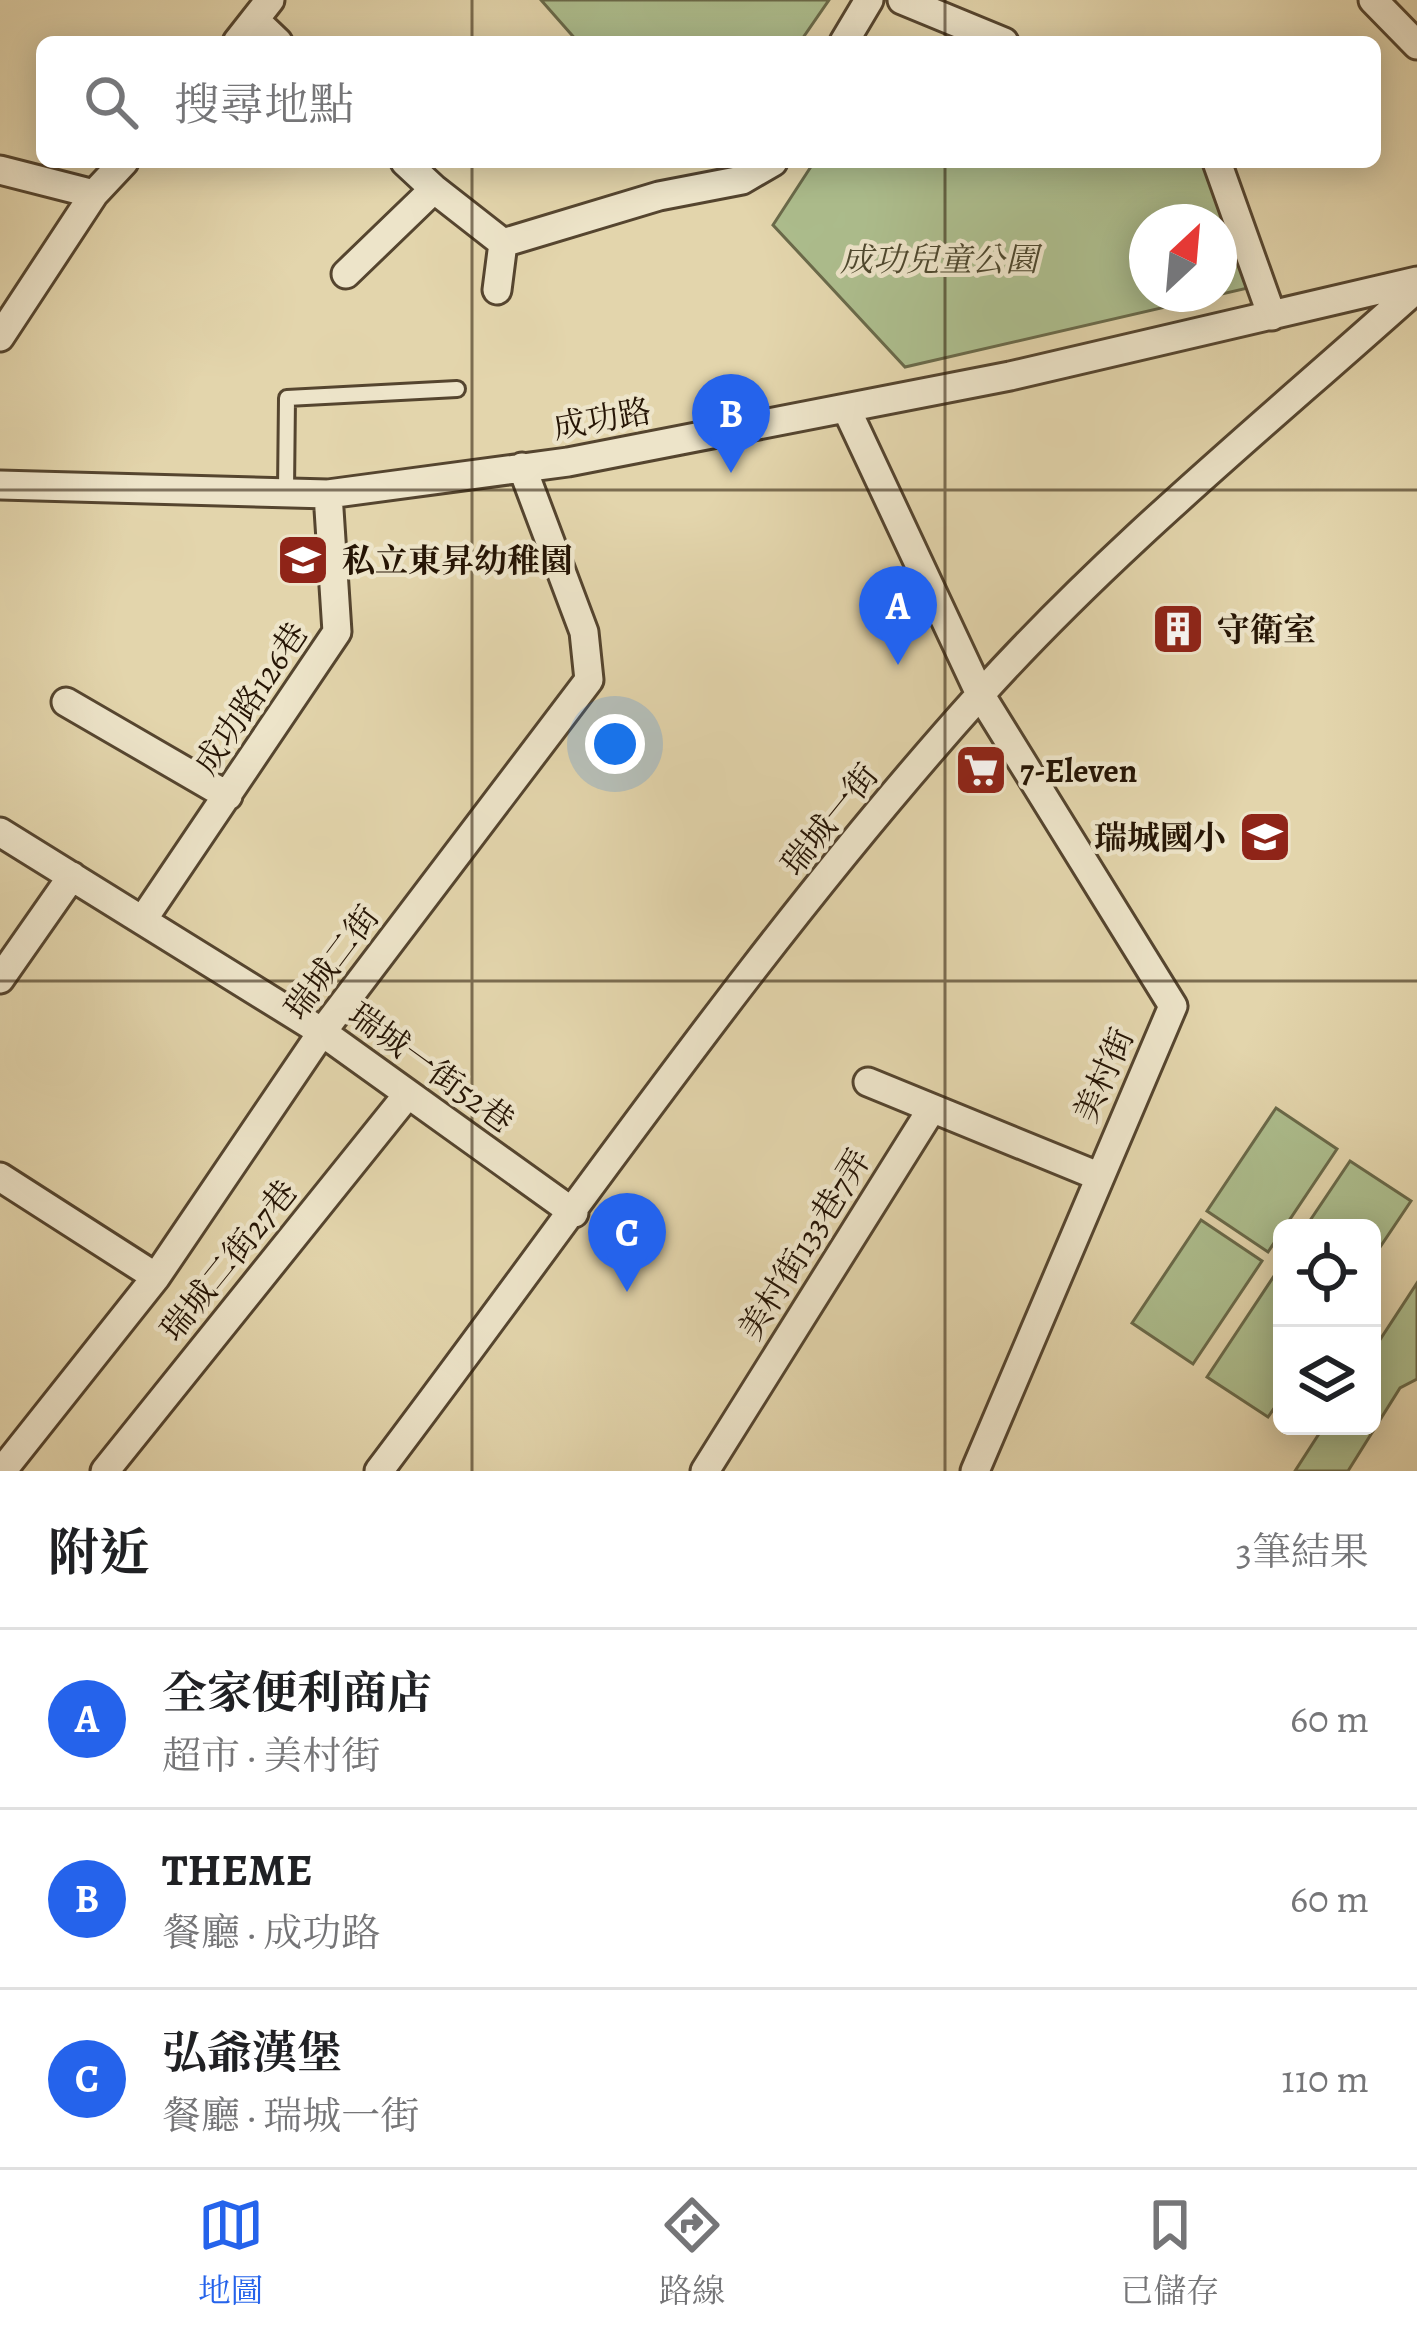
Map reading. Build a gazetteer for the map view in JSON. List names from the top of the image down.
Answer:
{
  "streets": {
    "street": [
      "成功路",
      "成功路126巷",
      "瑞城一街",
      "瑞城二街",
      "瑞城一街52巷",
      "美村街",
      "美村街133巷7弄",
      "瑞城二街27巷"
    ]
  },
  "crossings": [
    ["成功路", "成功路126巷"],
    ["成功路", "瑞城一街"],
    ["成功路", "瑞城二街"],
    ["成功路", "美村街"],
    ["成功路126巷", "瑞城一街52巷"],
    ["瑞城一街", "瑞城一街52巷"],
    ["瑞城一街", "美村街"],
    ["瑞城二街", "瑞城一街52巷"],
    ["瑞城一街52巷", "瑞城二街27巷"]
  ],
  "parks": ["成功兒童公園"],
  "places": {
    "school or university": ["私立東昇幼稚園", "瑞城國小"],
    "building": ["守衛室"],
    "supermarket": ["7-Eleven"]
  },
  "north": "top right",
  "page": {
    "search": "搜尋地點",
    "pins": ["B", "A", "C"],
    "heading": ["附近", "3筆結果"],
    "list": [
      {
        "mark": "A",
        "name": "全家便利商店",
        "note": "超市 · 美村街",
        "value": "60 m"
      },
      {
        "mark": "B",
        "name": "THEME",
        "note": "餐廳 · 成功路",
        "value": "60 m"
      },
      {
        "mark": "C",
        "name": "弘爺漢堡",
        "note": "餐廳 · 瑞城一街",
        "value": "110 m"
      }
    ],
    "nav": ["地圖", "路線", "已儲存"]
  }
}
